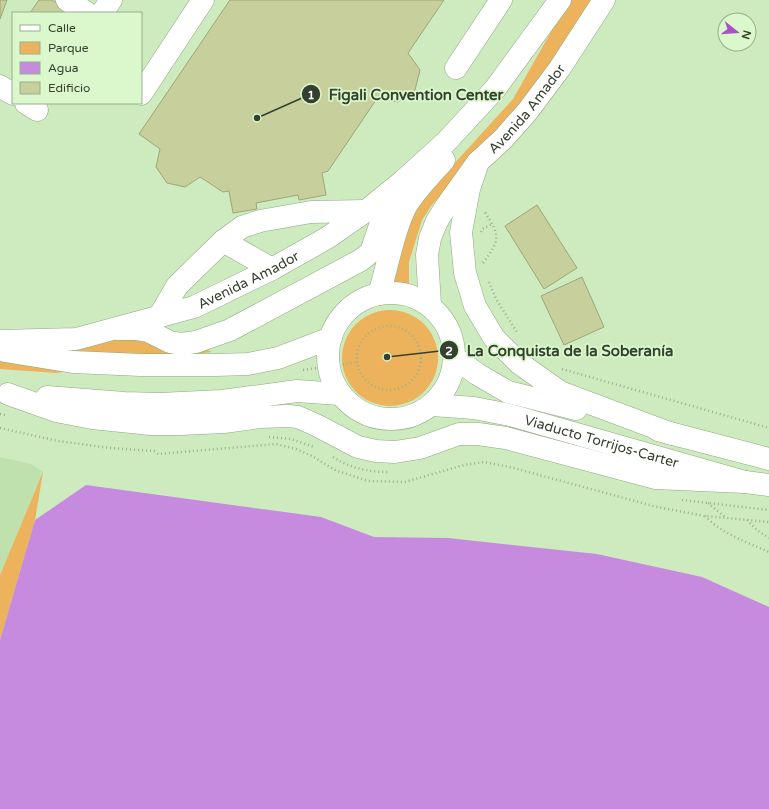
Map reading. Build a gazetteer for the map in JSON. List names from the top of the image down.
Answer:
{
  "streets": {
    "main road": ["Avenida Amador", "Viaducto Torrijos-Carter"]
  },
  "places": ["Figali Convention Center", "La Conquista de la Soberanía"],
  "legend": [
    "Calle",
    "Parque",
    "Agua",
    "Edificio"
  ],
  "north": "right"
}
